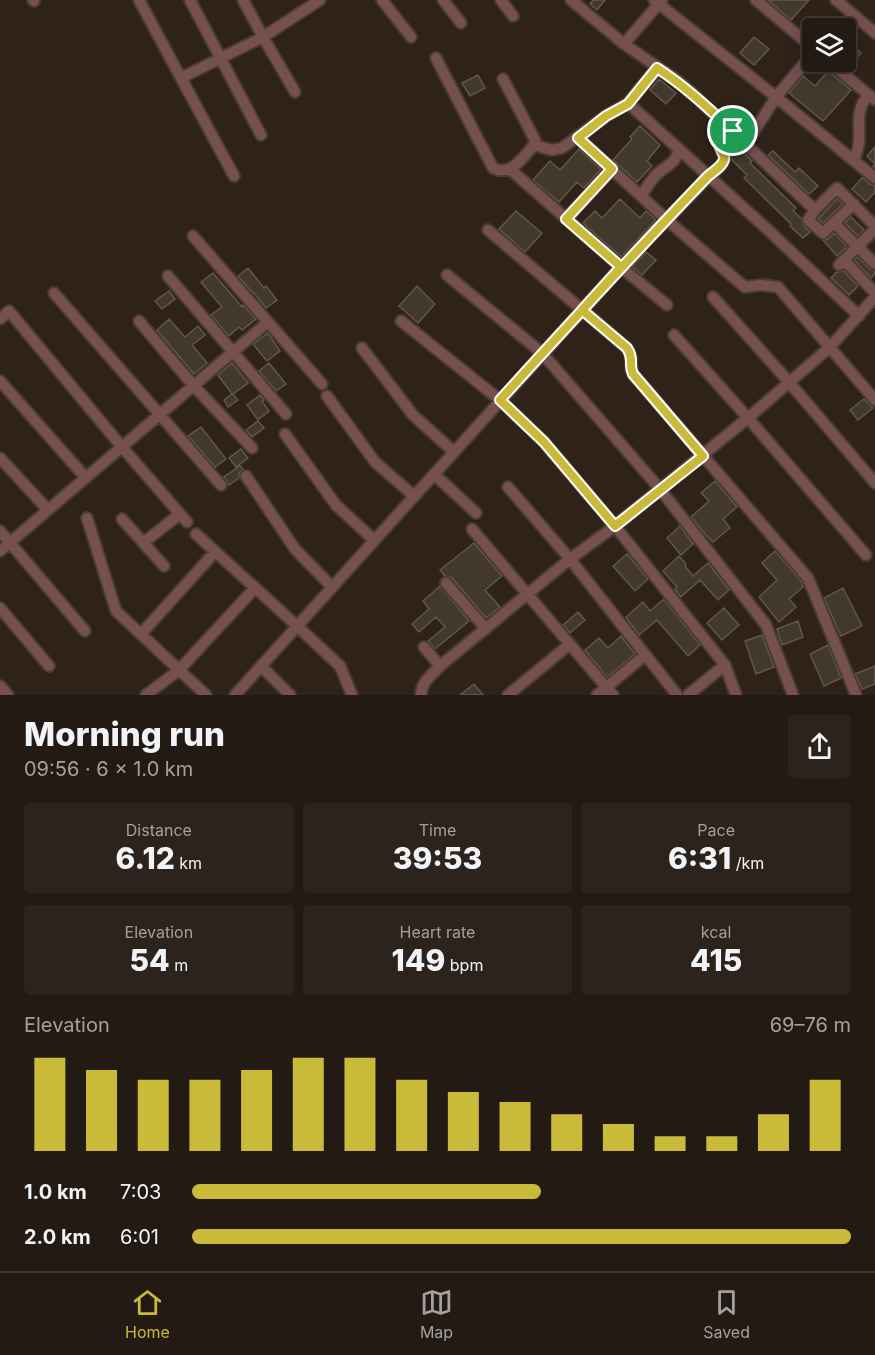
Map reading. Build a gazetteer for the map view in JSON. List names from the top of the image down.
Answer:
{
  "page": {
    "heading": ["Morning run", "09:56 · 6 × 1.0 km"],
    "stats": [
      ["Distance", "6.12 km"],
      ["Time", "39:53"],
      ["Pace", "6:31 /km"],
      ["Elevation", "54 m"],
      ["Heart rate", "149 bpm"],
      ["kcal", "415"]
    ],
    "chart": ["Elevation", "69–76 m"],
    "list": [
      {
        "name": "1.0 km",
        "note": "7:03"
      },
      {
        "name": "2.0 km",
        "note": "6:01"
      }
    ],
    "tabs": ["Home", "Map", "Saved"]
  }
}
